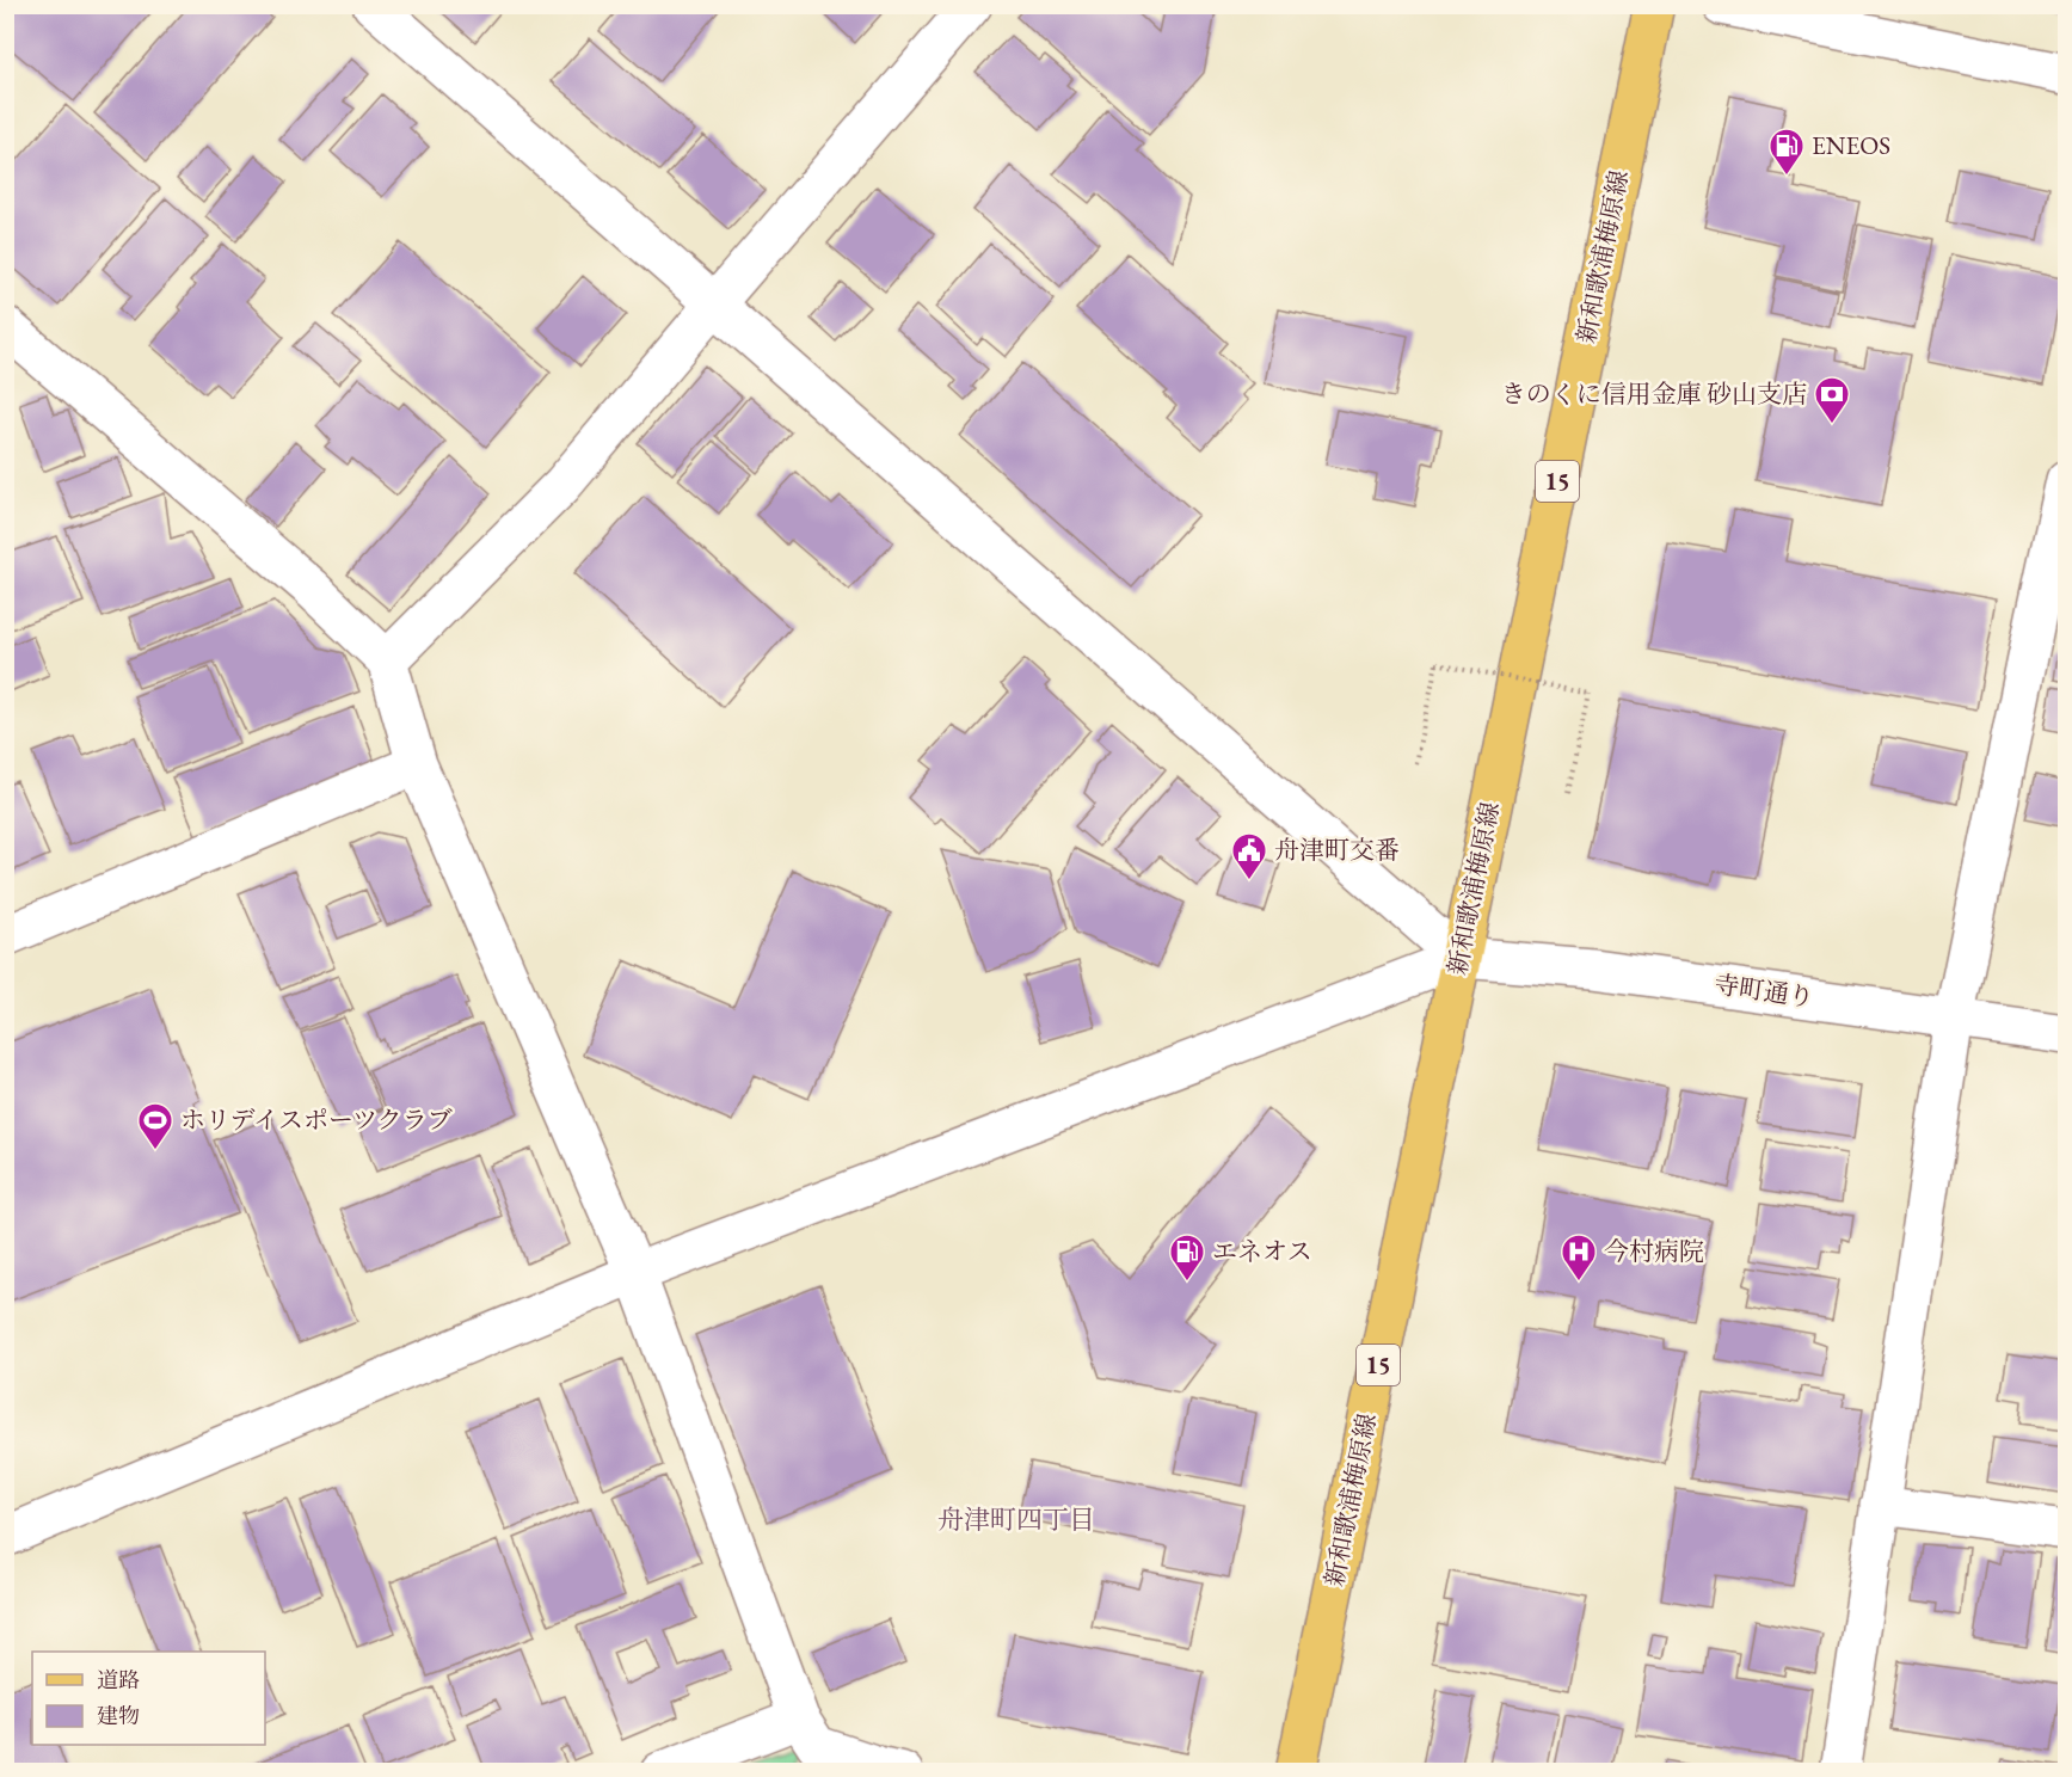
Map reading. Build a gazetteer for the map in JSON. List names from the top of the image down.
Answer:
{
  "streets": {
    "main road": ["新和歌浦梅原線", "15"],
    "street": ["寺町通り"]
  },
  "crossings": [
    ["新和歌浦梅原線", "寺町通り"]
  ],
  "districts": ["舟津町四丁目"],
  "places": {
    "fuel station": ["ENEOS", "エネオス"],
    "bank": ["きのくに信用金庫 砂山支店"],
    "public building": ["舟津町交番"],
    "sports": ["ホリデイスポーツクラブ"],
    "hospital": ["今村病院"]
  },
  "legend": ["道路", "建物"]
}
